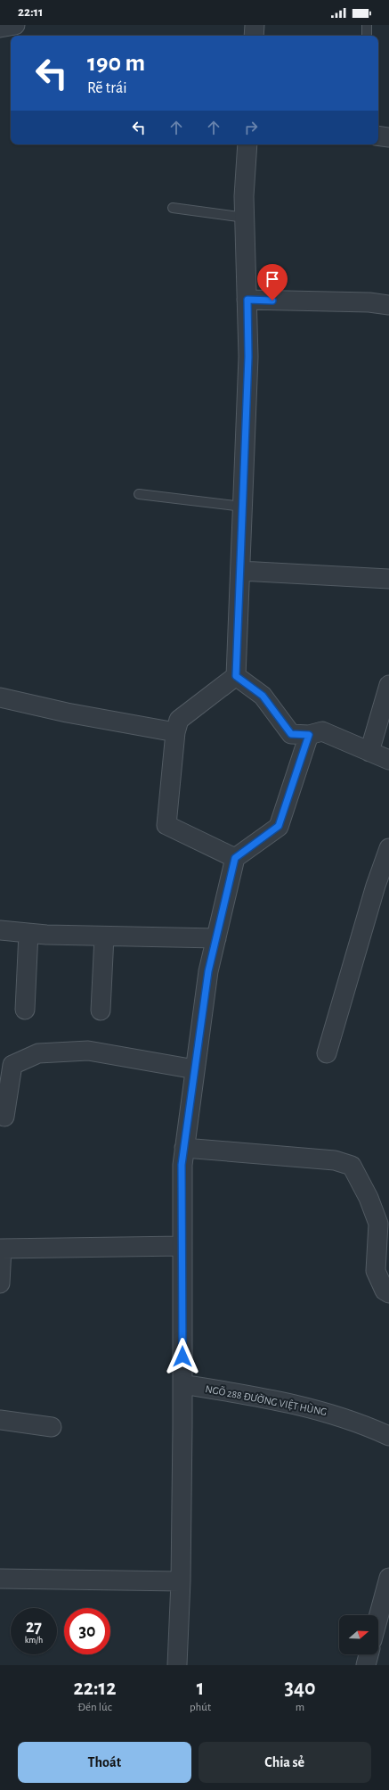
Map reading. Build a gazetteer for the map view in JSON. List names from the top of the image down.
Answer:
{
  "streets": {
    "street": ["NGÕ 288 ĐƯỜNG VIỆT HÙNG"]
  },
  "north": "right",
  "page": {
    "status": "22:11",
    "turn": ["190 m", "Rẽ trái"],
    "speed": "27 km/h",
    "limit": "30",
    "eta": [
      "22:12",
      "Đến lúc",
      "1",
      "phút",
      "340",
      "m"
    ],
    "buttons": ["Thoát", "Chia sẻ"]
  }
}
